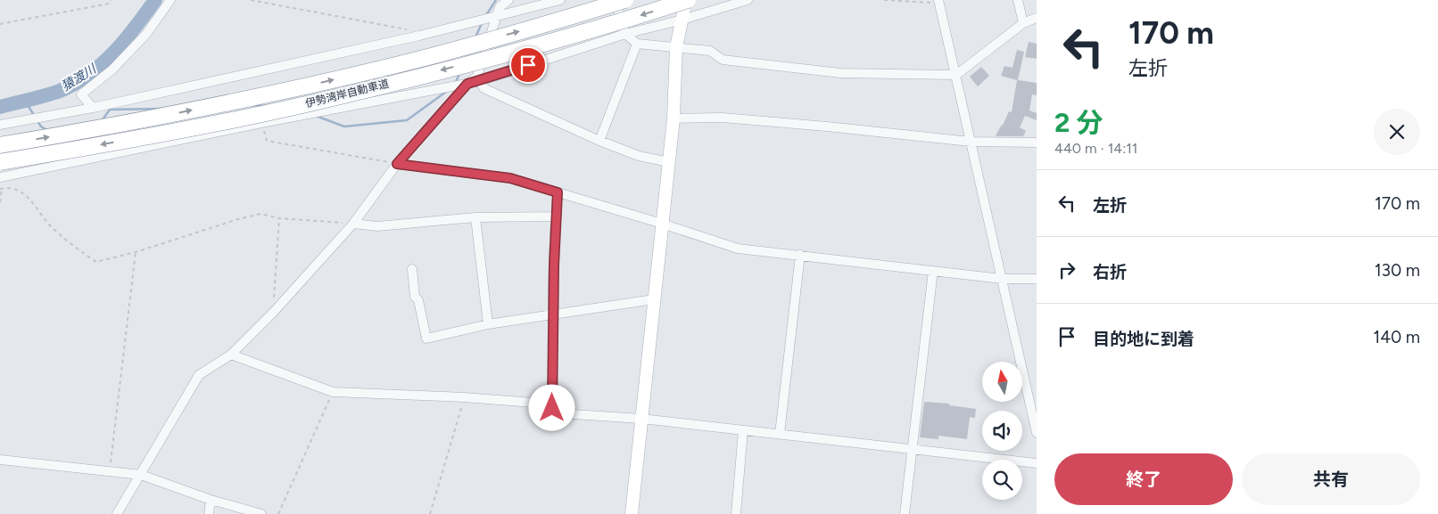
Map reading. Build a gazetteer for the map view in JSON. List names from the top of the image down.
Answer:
{
  "streets": {
    "highway": ["伊勢湾岸自動車道"]
  },
  "water": ["猿渡川"],
  "north": "top",
  "page": {
    "turn": ["170 m", "左折"],
    "heading": ["2 分", "440 m · 14:11"],
    "list": [
      {
        "name": "左折",
        "value": "170 m"
      },
      {
        "name": "右折",
        "value": "130 m"
      },
      {
        "name": "目的地に到着",
        "value": "140 m"
      }
    ],
    "buttons": ["終了", "共有"]
  }
}
